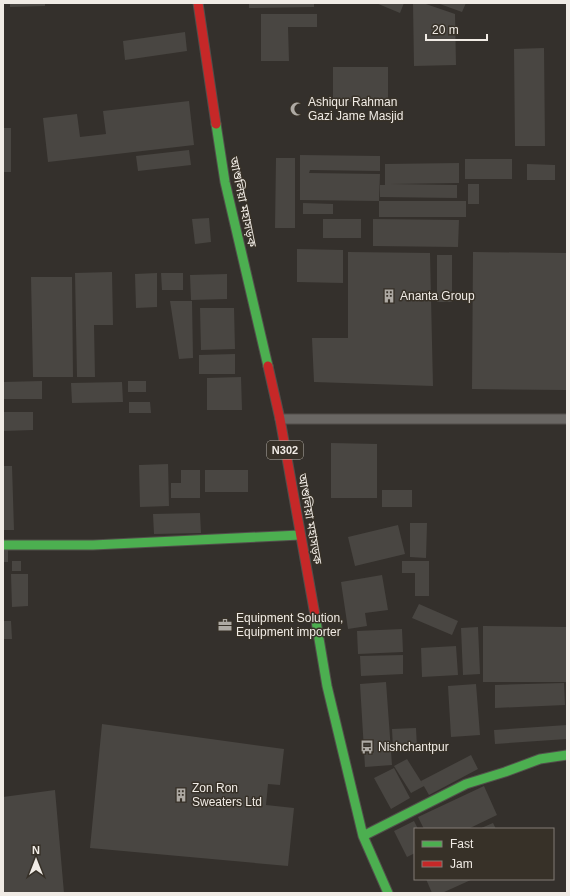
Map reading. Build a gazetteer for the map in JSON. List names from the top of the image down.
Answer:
{
  "streets": {
    "main road": ["আশুলিয়া মহাসড়ক", "N302"]
  },
  "places": {
    "mosque": ["Ashiqur Rahman Gazi Jame Masjid"],
    "building": ["Ananta Group", "Zon Ron Sweaters Ltd"],
    "office": ["Equipment Solution, Equipment importer"],
    "bus stop": ["Nishchantpur"]
  },
  "legend": ["Fast", "Jam"],
  "scale_bar": "20 m",
  "north": "top"
}
